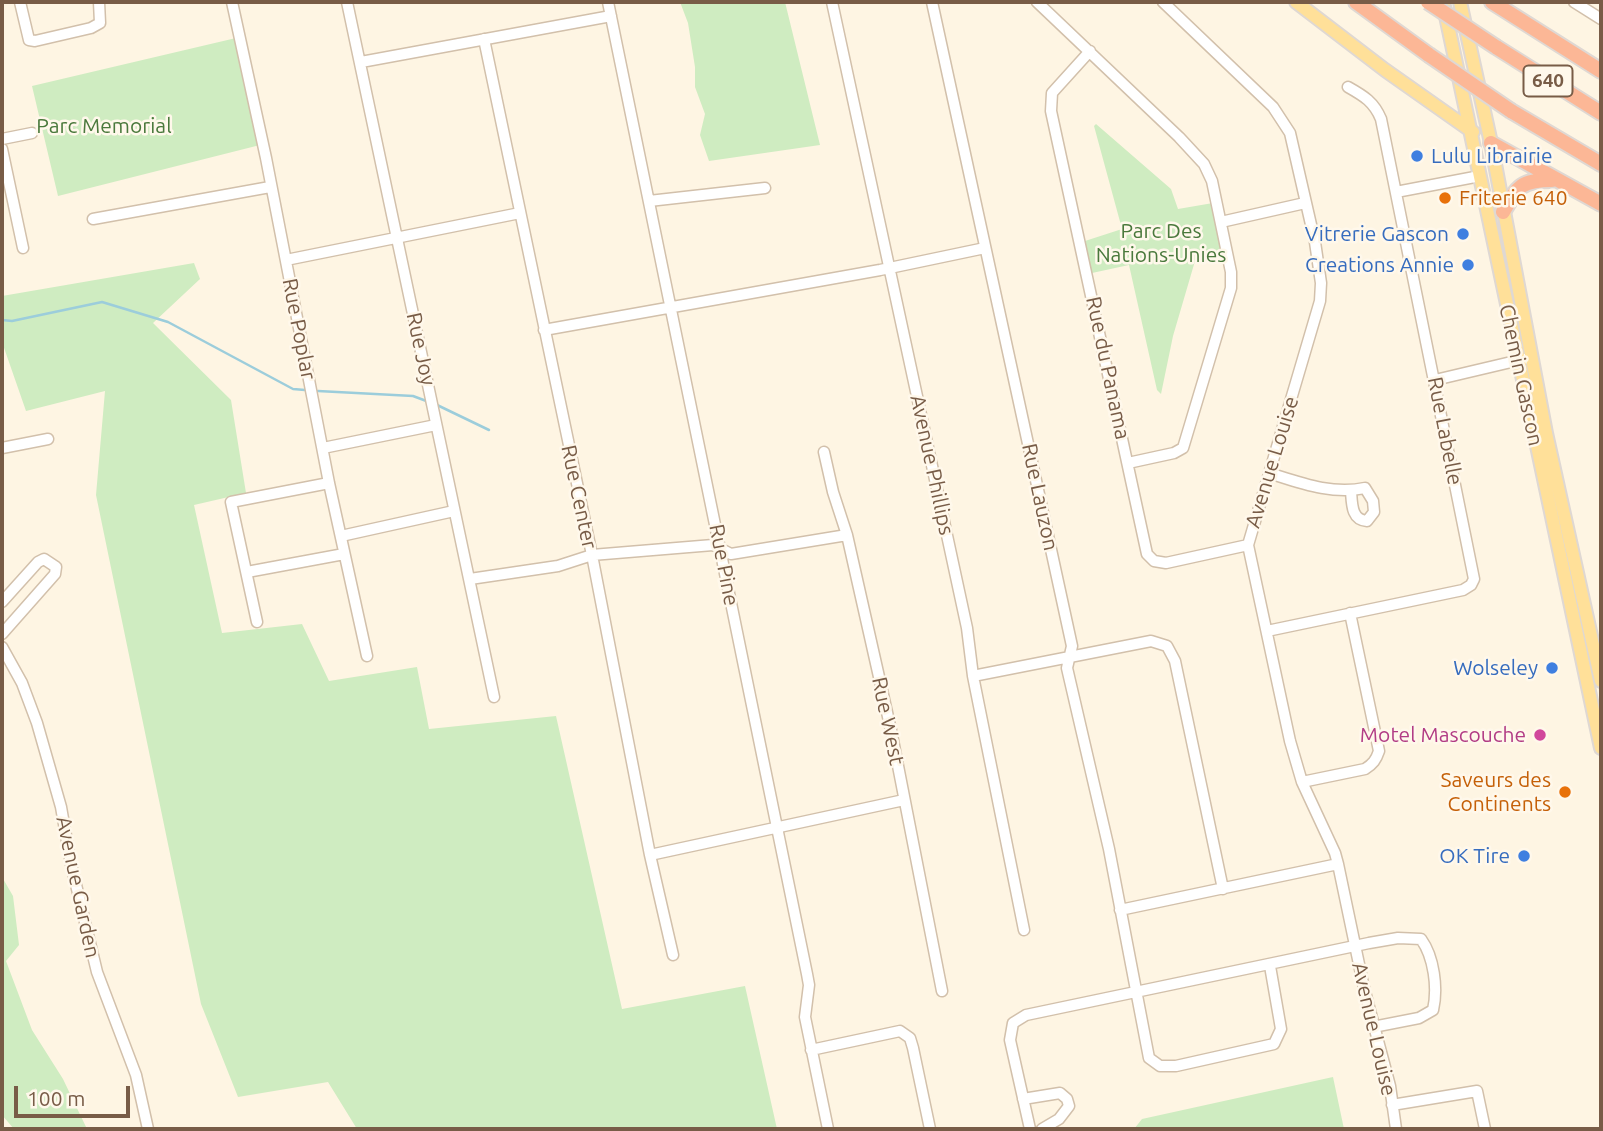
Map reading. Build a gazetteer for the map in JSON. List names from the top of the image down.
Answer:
{
  "streets": {
    "highway": ["640"],
    "main road": ["Chemin Gascon"],
    "street": [
      "Rue Poplar",
      "Rue Joy",
      "Rue du Panama",
      "Rue Labelle",
      "Avenue Louise",
      "Avenue Phillips",
      "Rue Center",
      "Rue Lauzon",
      "Rue Pine",
      "Rue West",
      "Avenue Garden"
    ]
  },
  "crossings": [
    ["Rue du Panama", "Avenue Louise"],
    ["Rue Labelle", "Avenue Louise"]
  ],
  "parks": ["Parc Memorial", "Parc Des Nations-Unies"],
  "places": [
    "Lulu Librairie",
    "Friterie 640",
    "Vitrerie Gascon",
    "Creations Annie",
    "Wolseley",
    "Motel Mascouche",
    "Saveurs des Continents",
    "OK Tire"
  ],
  "scale_bar": "100 m"
}
